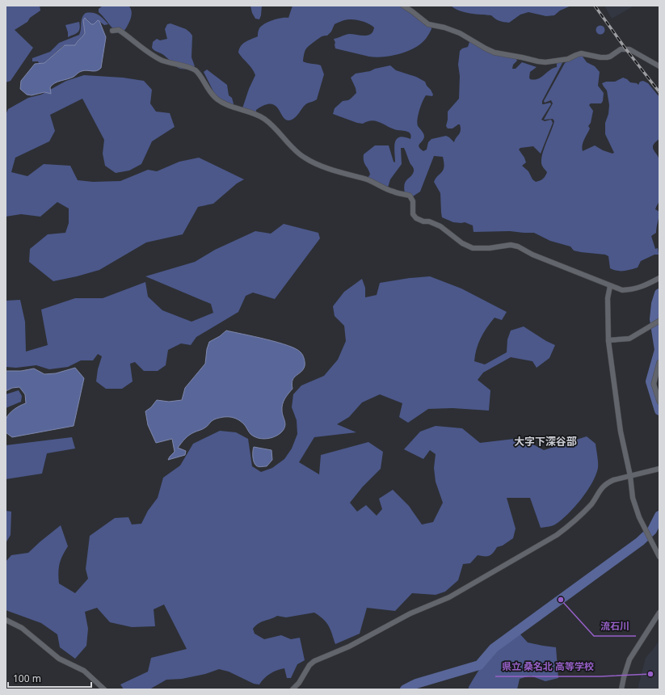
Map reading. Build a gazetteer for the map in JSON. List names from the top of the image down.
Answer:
{
  "districts": ["大字下深谷部"],
  "places": ["流石川", "県立 桑名北 高等学校"],
  "scale_bar": "100 m"
}
